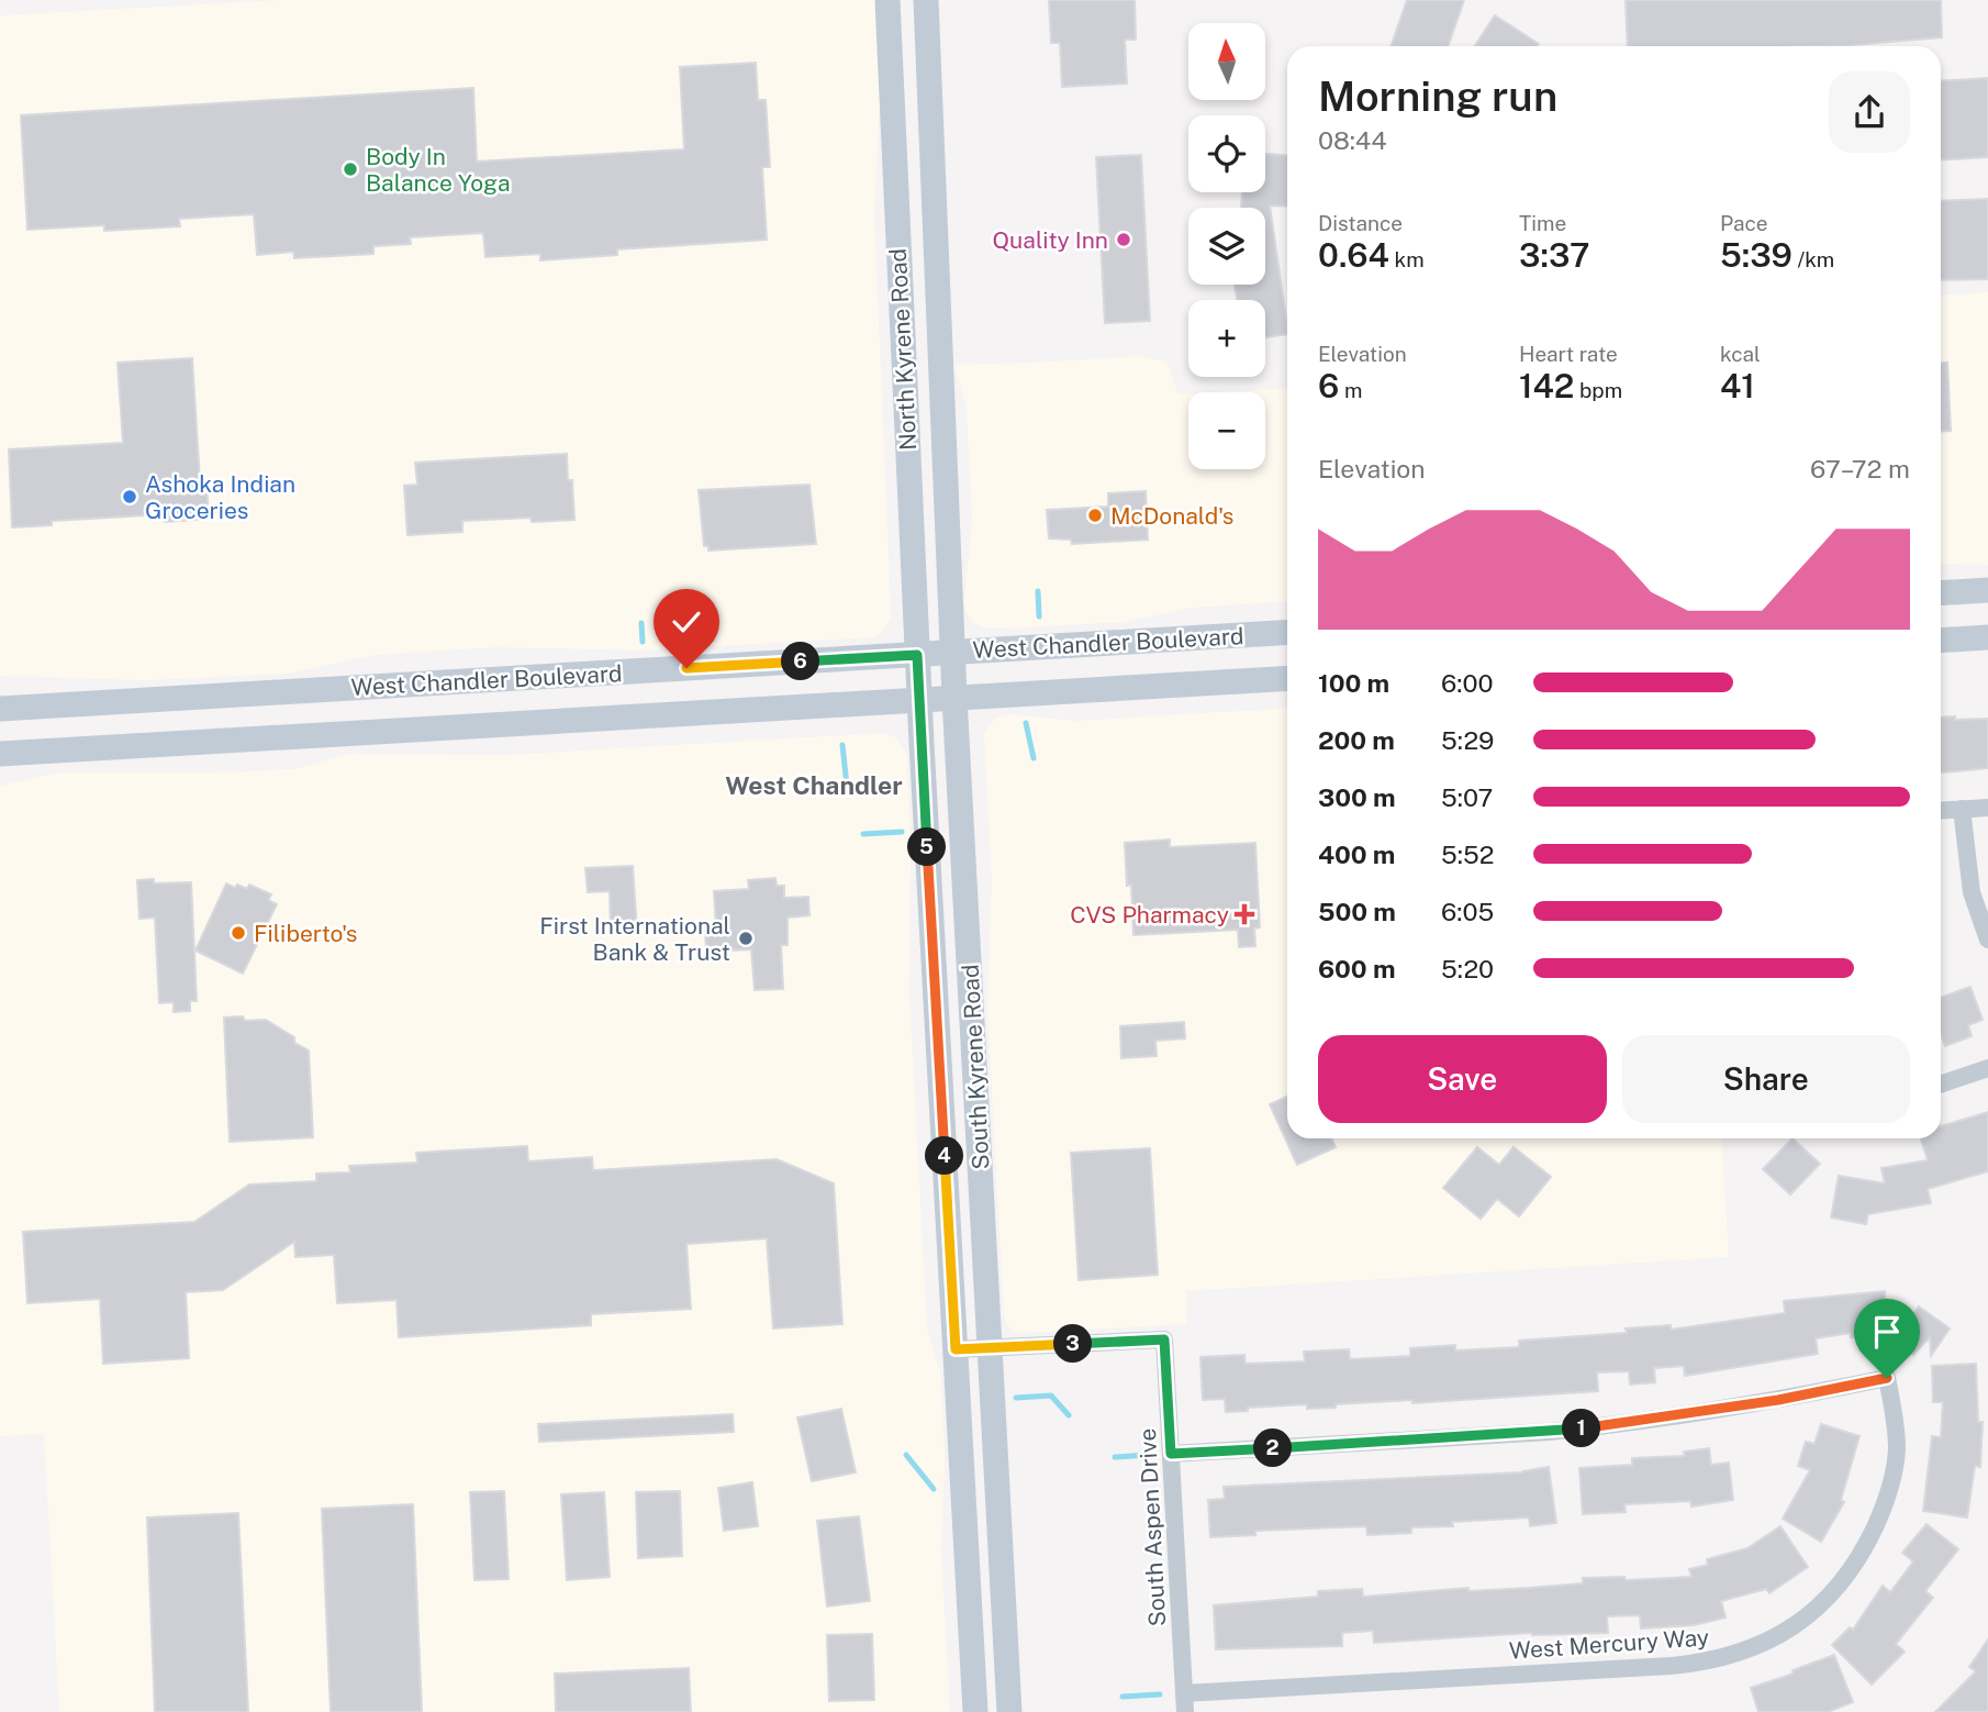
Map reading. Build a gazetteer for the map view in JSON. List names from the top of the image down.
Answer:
{
  "streets": {
    "main road": ["North Kyrene Road", "West Chandler Boulevard", "South Kyrene Road"],
    "street": ["South Aspen Drive", "West Mercury Way"]
  },
  "crossings": [
    ["North Kyrene Road", "West Chandler Boulevard"],
    ["North Kyrene Road", "South Kyrene Road"],
    ["West Chandler Boulevard", "South Kyrene Road"],
    ["South Kyrene Road", "South Aspen Drive"],
    ["South Aspen Drive", "West Mercury Way"]
  ],
  "districts": ["West Chandler"],
  "places": {
    "other": [
      "Body In Balance Yoga",
      "Quality Inn",
      "Ashoka Indian Groceries",
      "McDonald's",
      "Filiberto's",
      "First International Bank & Trust"
    ],
    "health": ["CVS Pharmacy"]
  },
  "north": "top",
  "page": {
    "map_buttons": ["+", "−"],
    "heading": ["Morning run", "08:44"],
    "stats": [
      ["Distance", "0.64 km"],
      ["Time", "3:37"],
      ["Pace", "5:39 /km"],
      ["Elevation", "6 m"],
      ["Heart rate", "142 bpm"],
      ["kcal", "41"]
    ],
    "chart": ["Elevation", "67–72 m"],
    "pins": [
      "6",
      "5",
      "4",
      "3",
      "1",
      "2"
    ],
    "list": [
      {
        "name": "100 m",
        "note": "6:00"
      },
      {
        "name": "200 m",
        "note": "5:29"
      },
      {
        "name": "300 m",
        "note": "5:07"
      },
      {
        "name": "400 m",
        "note": "5:52"
      },
      {
        "name": "500 m",
        "note": "6:05"
      },
      {
        "name": "600 m",
        "note": "5:20"
      }
    ],
    "buttons": ["Save", "Share"]
  }
}
